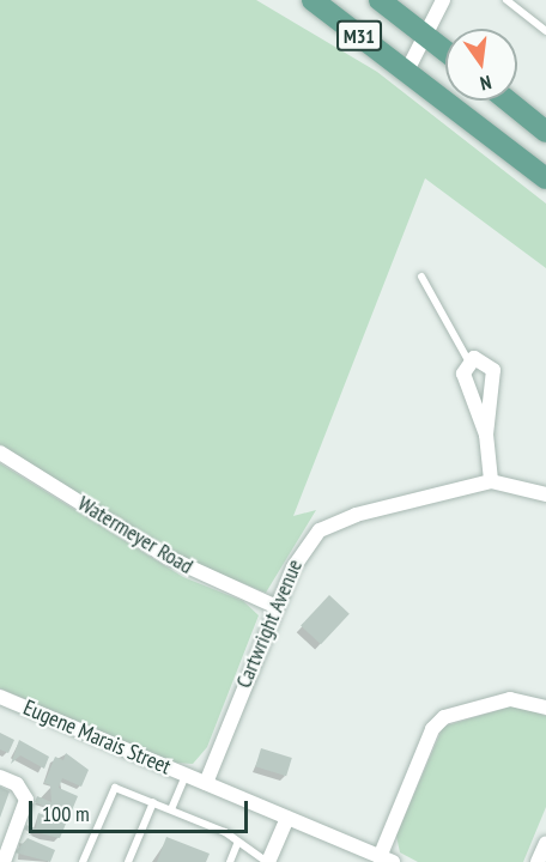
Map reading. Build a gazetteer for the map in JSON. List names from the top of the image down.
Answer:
{
  "streets": {
    "main road": ["M31"],
    "street": ["Watermeyer Road", "Cartwright Avenue", "Eugene Marais Street"]
  },
  "crossings": [
    ["Watermeyer Road", "Cartwright Avenue"],
    ["Cartwright Avenue", "Eugene Marais Street"]
  ],
  "scale_bar": "100 m",
  "north": "bottom"
}
